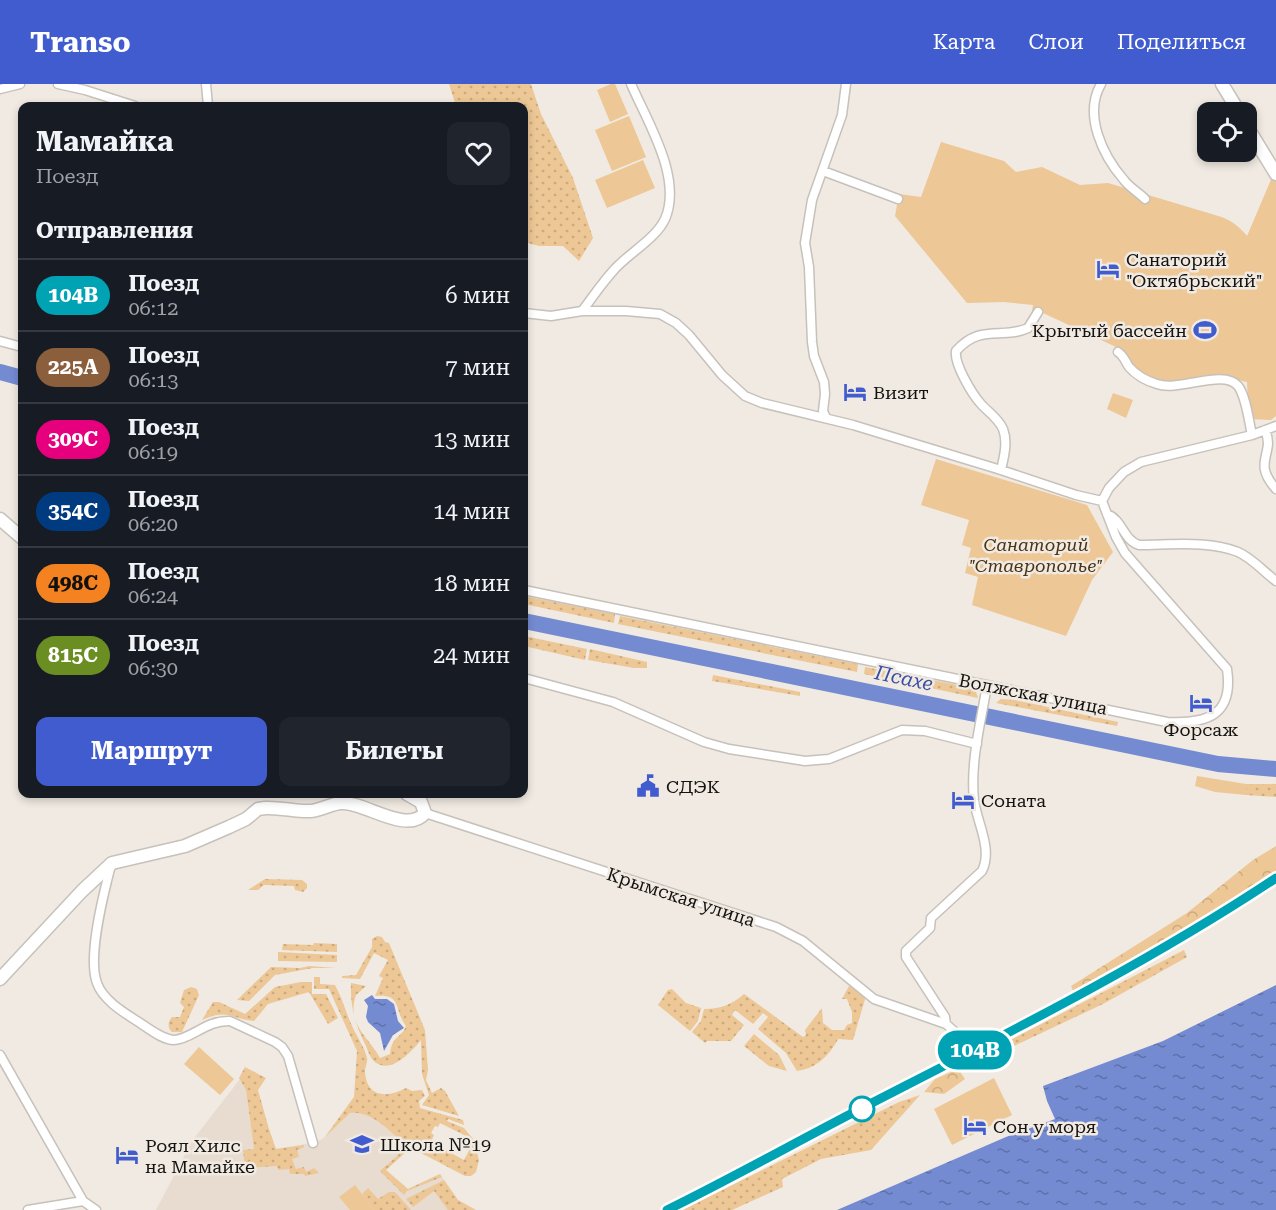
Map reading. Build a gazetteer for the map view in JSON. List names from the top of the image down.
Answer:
{
  "streets": {
    "street": ["Волжская улица", "Крымская улица"]
  },
  "crossings": [
    ["Волжская улица", "Крымская улица"]
  ],
  "water": ["Псахе"],
  "parks": ["Санаторий \"Ставрополье\""],
  "places": {
    "hotel": [
      "Санаторий \"Октябрьский\"",
      "Визит",
      "Форсаж",
      "Соната",
      "Сон у моря",
      "Роял Хилс на Мамайке"
    ],
    "sports": ["Крытый бассейн"],
    "public building": ["СДЭК"],
    "school or university": ["Школа №19"]
  },
  "page": {
    "header": "Transo",
    "nav": ["Карта", "Слои", "Поделиться"],
    "on_map": "104В",
    "heading": [
      ["Мамайка", "Поезд"],
      "Отправления"
    ],
    "list": [
      {
        "mark": "104В",
        "name": "Поезд",
        "note": "06:12",
        "value": "6 мин"
      },
      {
        "mark": "225А",
        "name": "Поезд",
        "note": "06:13",
        "value": "7 мин"
      },
      {
        "mark": "309С",
        "name": "Поезд",
        "note": "06:19",
        "value": "13 мин"
      },
      {
        "mark": "354С",
        "name": "Поезд",
        "note": "06:20",
        "value": "14 мин"
      },
      {
        "mark": "498С",
        "name": "Поезд",
        "note": "06:24",
        "value": "18 мин"
      },
      {
        "mark": "815С",
        "name": "Поезд",
        "note": "06:30",
        "value": "24 мин"
      }
    ],
    "buttons": ["Маршрут", "Билеты"]
  }
}
